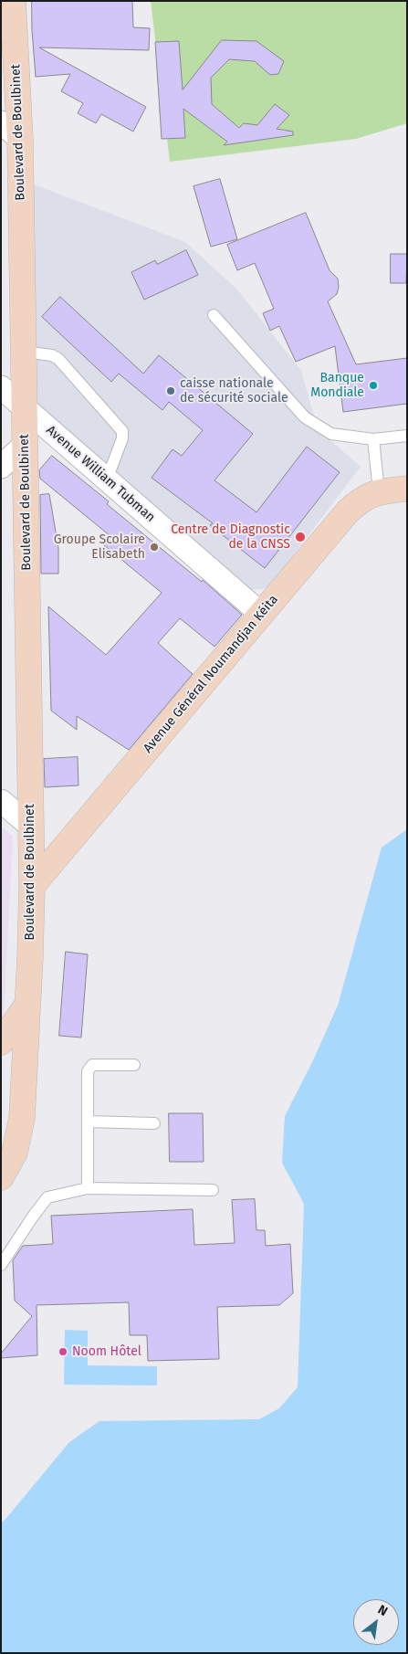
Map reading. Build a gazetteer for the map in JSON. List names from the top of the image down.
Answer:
{
  "streets": {
    "main road": ["Boulevard de Boulbinet", "Avenue Général Noumandjan Kéita"],
    "street": ["Avenue William Tubman"]
  },
  "crossings": [
    ["Boulevard de Boulbinet", "Avenue William Tubman"],
    ["Boulevard de Boulbinet", "Avenue Général Noumandjan Kéita"],
    ["Avenue William Tubman", "Avenue Général Noumandjan Kéita"]
  ],
  "places": [
    "Banque Mondiale",
    "caisse nationale de sécurité sociale",
    "Centre de Diagnostic de la CNSS",
    "Groupe Scolaire Elisabeth",
    "Noom Hôtel"
  ],
  "north": "top right"
}
